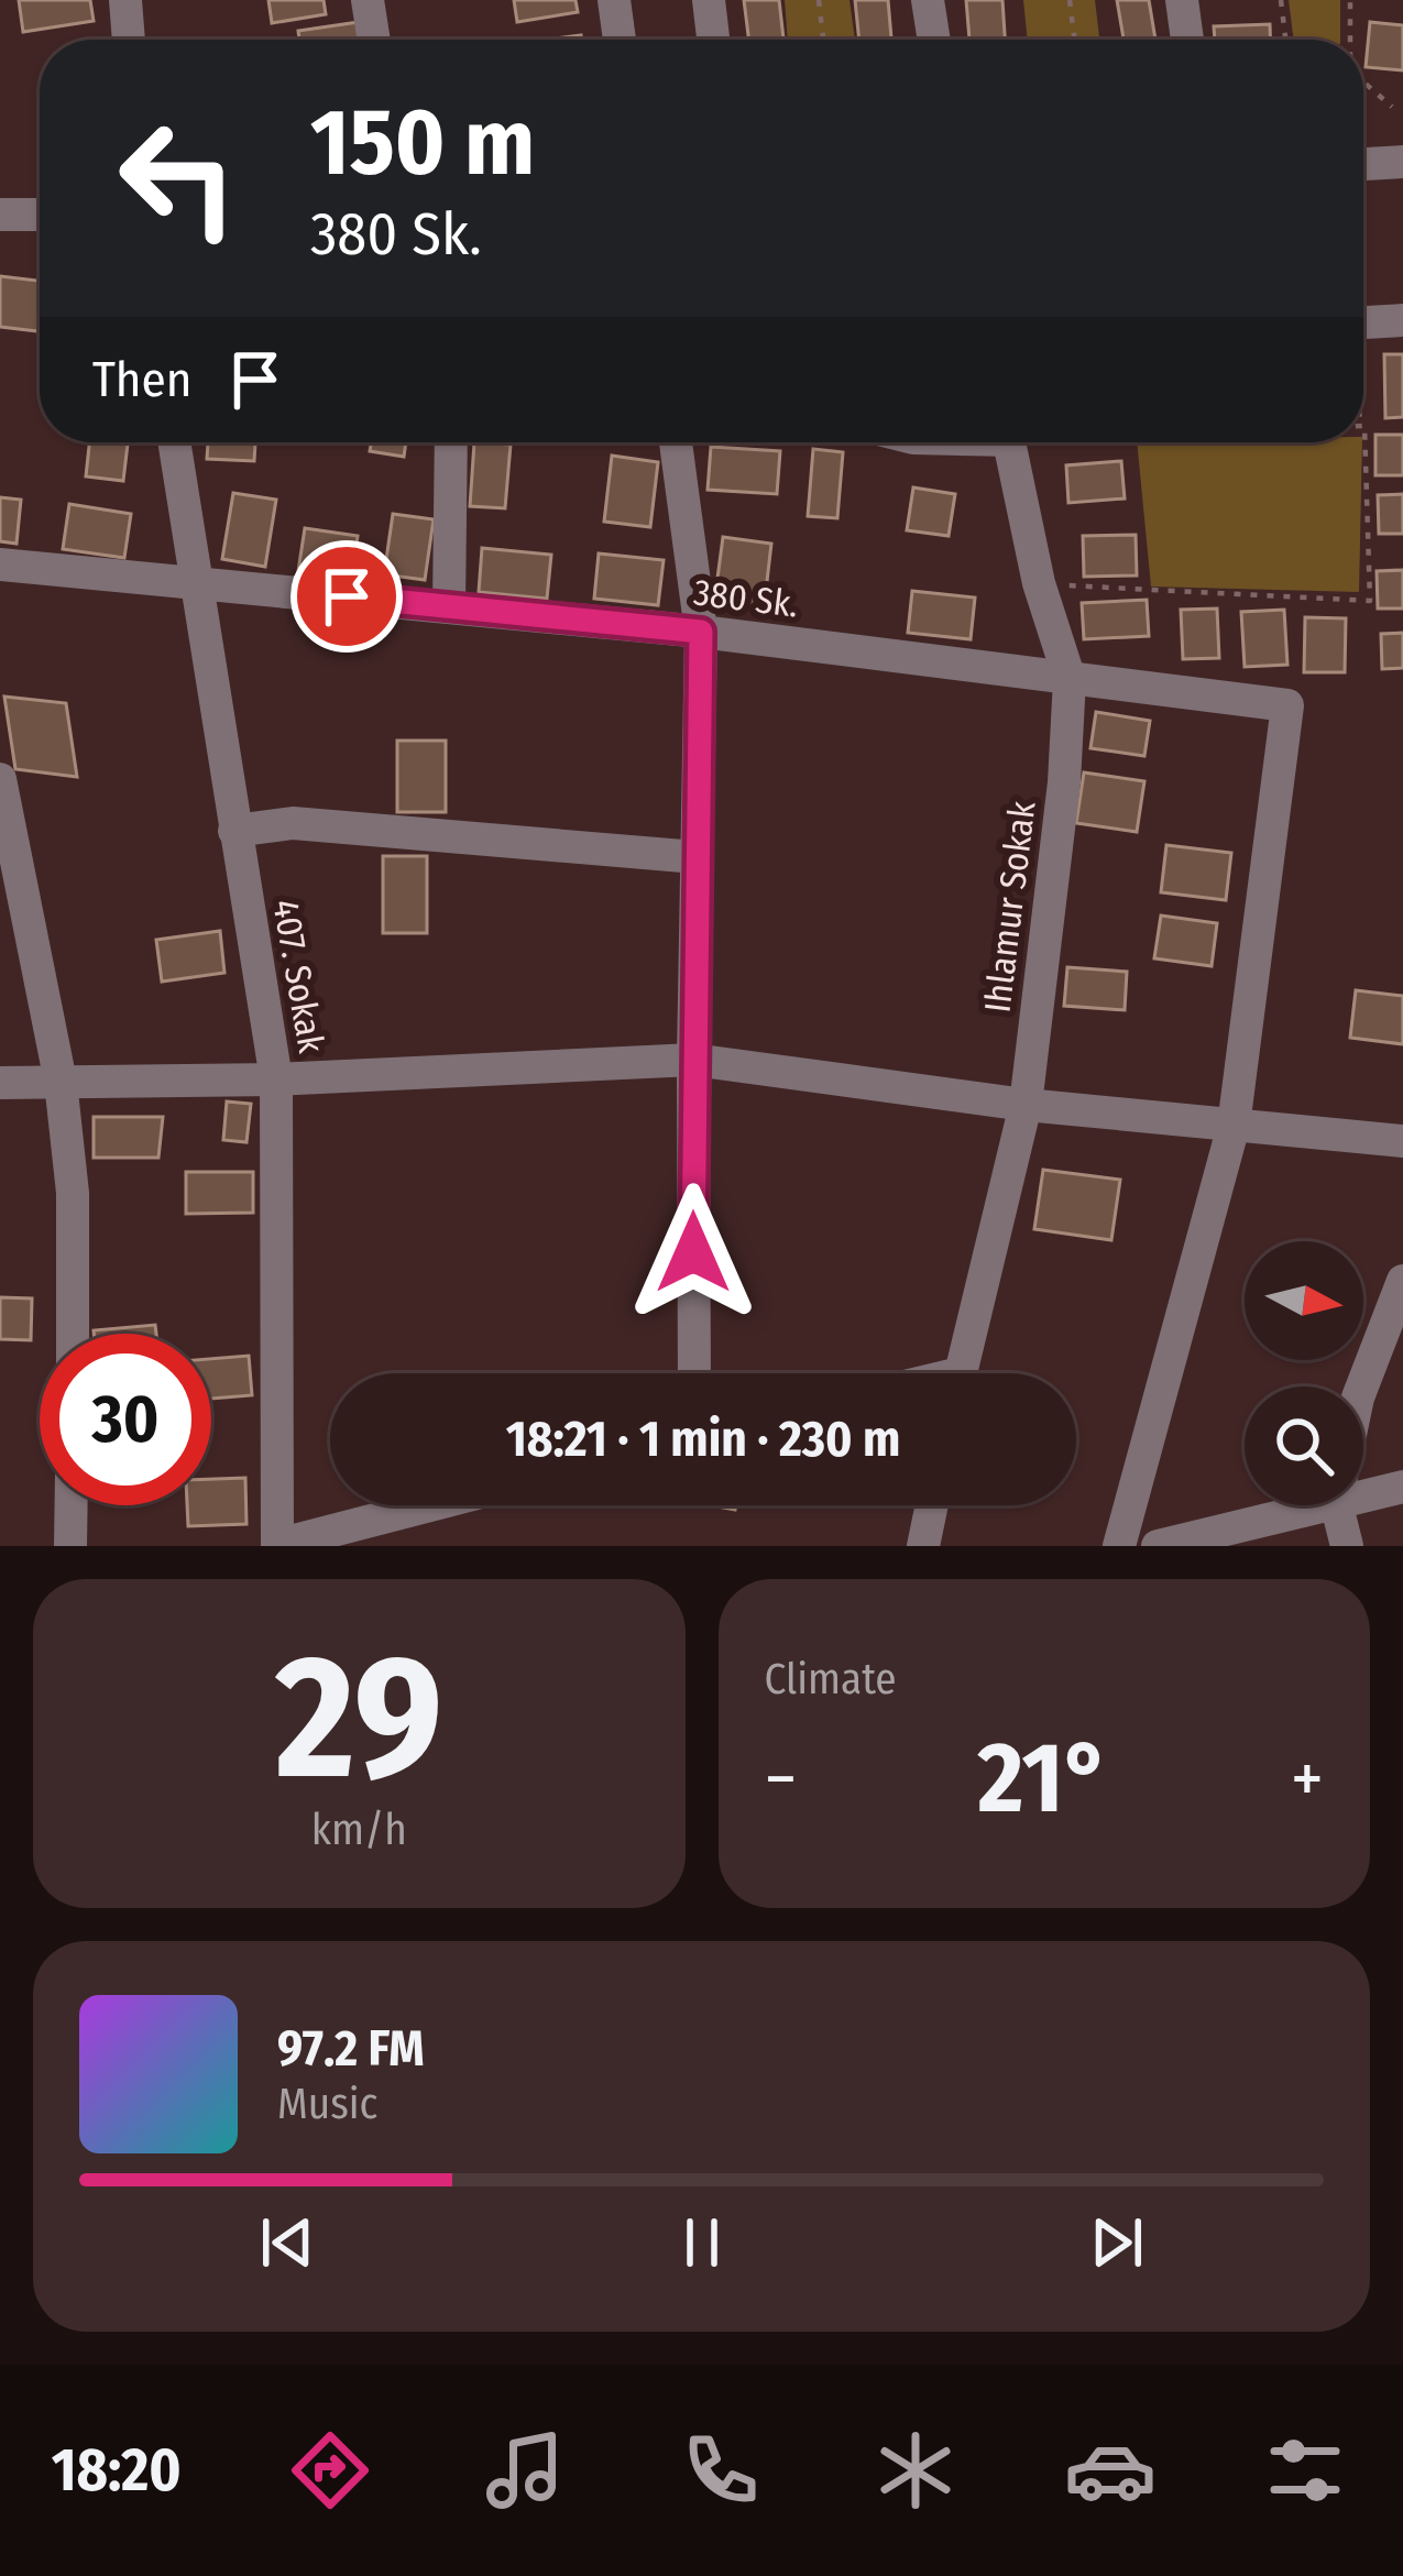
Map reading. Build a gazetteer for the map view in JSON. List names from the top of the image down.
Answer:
{
  "streets": {
    "street": ["380 Sk.", "Ihlamur Sokak", "407. Sokak"]
  },
  "crossings": [
    ["380 Sk.", "Ihlamur Sokak"],
    ["380 Sk.", "407. Sokak"]
  ],
  "north": "right",
  "page": {
    "turn": ["150 m", "380 Sk."],
    "then": "Then",
    "limit": "30",
    "trip": "18:21 · 1 min · 230 m",
    "tile": [
      ["29", "km/h"],
      "Climate"
    ],
    "heat": ["−", "21°", "+"],
    "song": ["97.2 FM", "Music"],
    "tabs": "18:20"
  }
}
